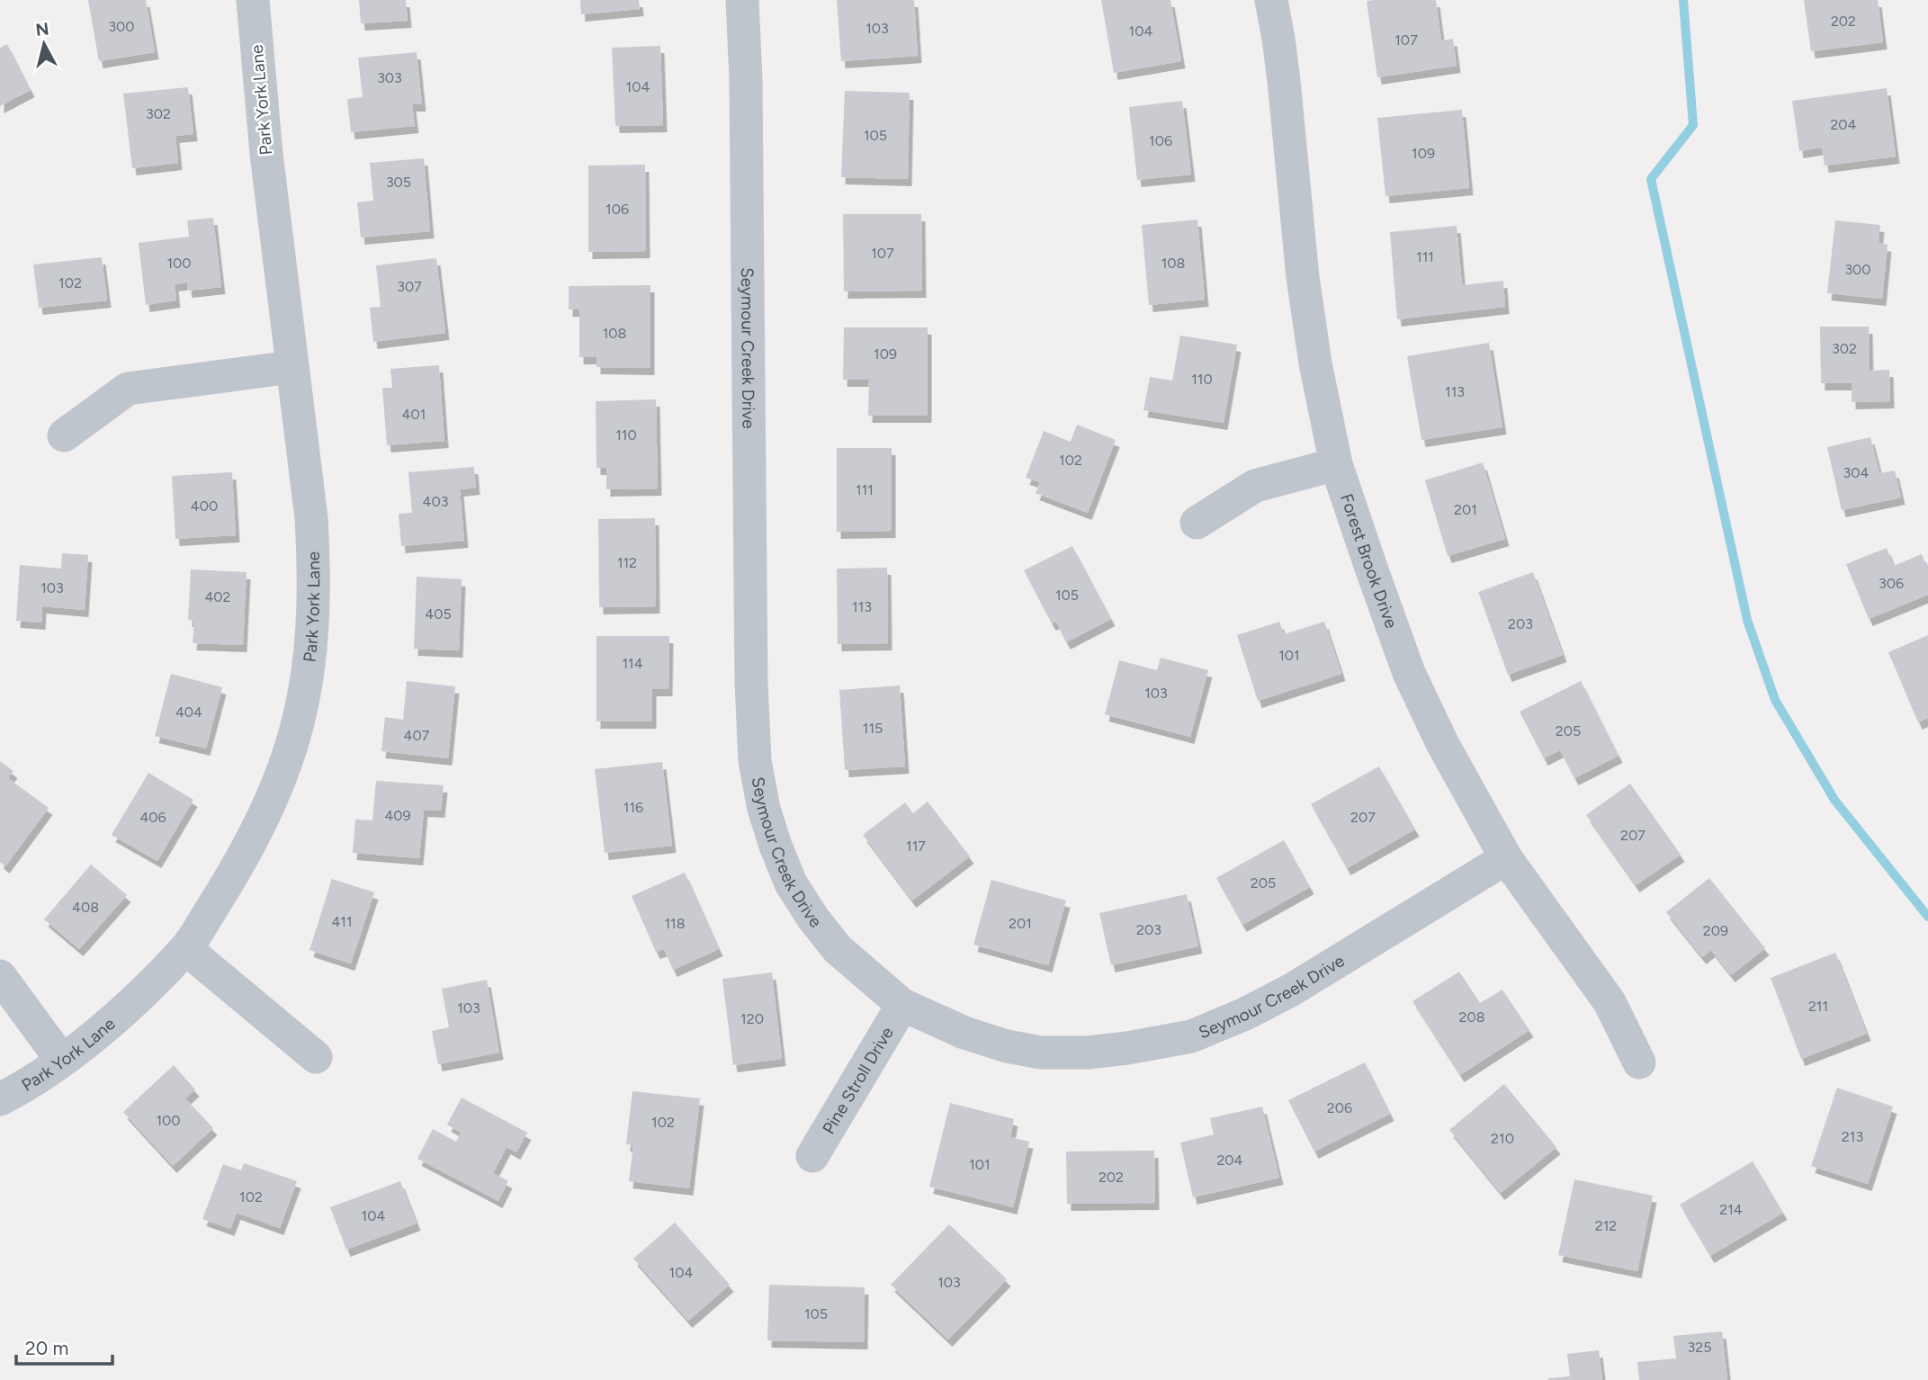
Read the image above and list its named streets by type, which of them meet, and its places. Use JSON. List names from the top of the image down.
{
  "streets": {
    "street": [
      "Park York Lane",
      "Seymour Creek Drive",
      "Forest Brook Drive",
      "Pine Stroll Drive"
    ]
  },
  "crossings": [
    ["Seymour Creek Drive", "Forest Brook Drive"],
    ["Seymour Creek Drive", "Pine Stroll Drive"]
  ],
  "house_numbers": [
    "202",
    "300",
    "103",
    "104",
    "107",
    "303",
    "104",
    "302",
    "204",
    "105",
    "106",
    "109",
    "305",
    "106",
    "107",
    "111",
    "100",
    "108",
    "300",
    "102",
    "307",
    "108",
    "302",
    "109",
    "110",
    "113",
    "401",
    "110",
    "102",
    "304",
    "111",
    "403",
    "400",
    "201",
    "112",
    "306",
    "103",
    "105",
    "402",
    "113",
    "405",
    "203",
    "101",
    "114",
    "103",
    "404",
    "115",
    "205",
    "407",
    "116",
    "409",
    "406",
    "207",
    "207",
    "117",
    "205",
    "408",
    "411",
    "118",
    "201",
    "203",
    "209",
    "211",
    "103",
    "208",
    "120",
    "206",
    "100",
    "102",
    "213",
    "210",
    "204",
    "101",
    "202",
    "102",
    "214",
    "104",
    "212",
    "104",
    "103",
    "105",
    "325"
  ],
  "scale_bar": "20 m",
  "north": "top"
}
